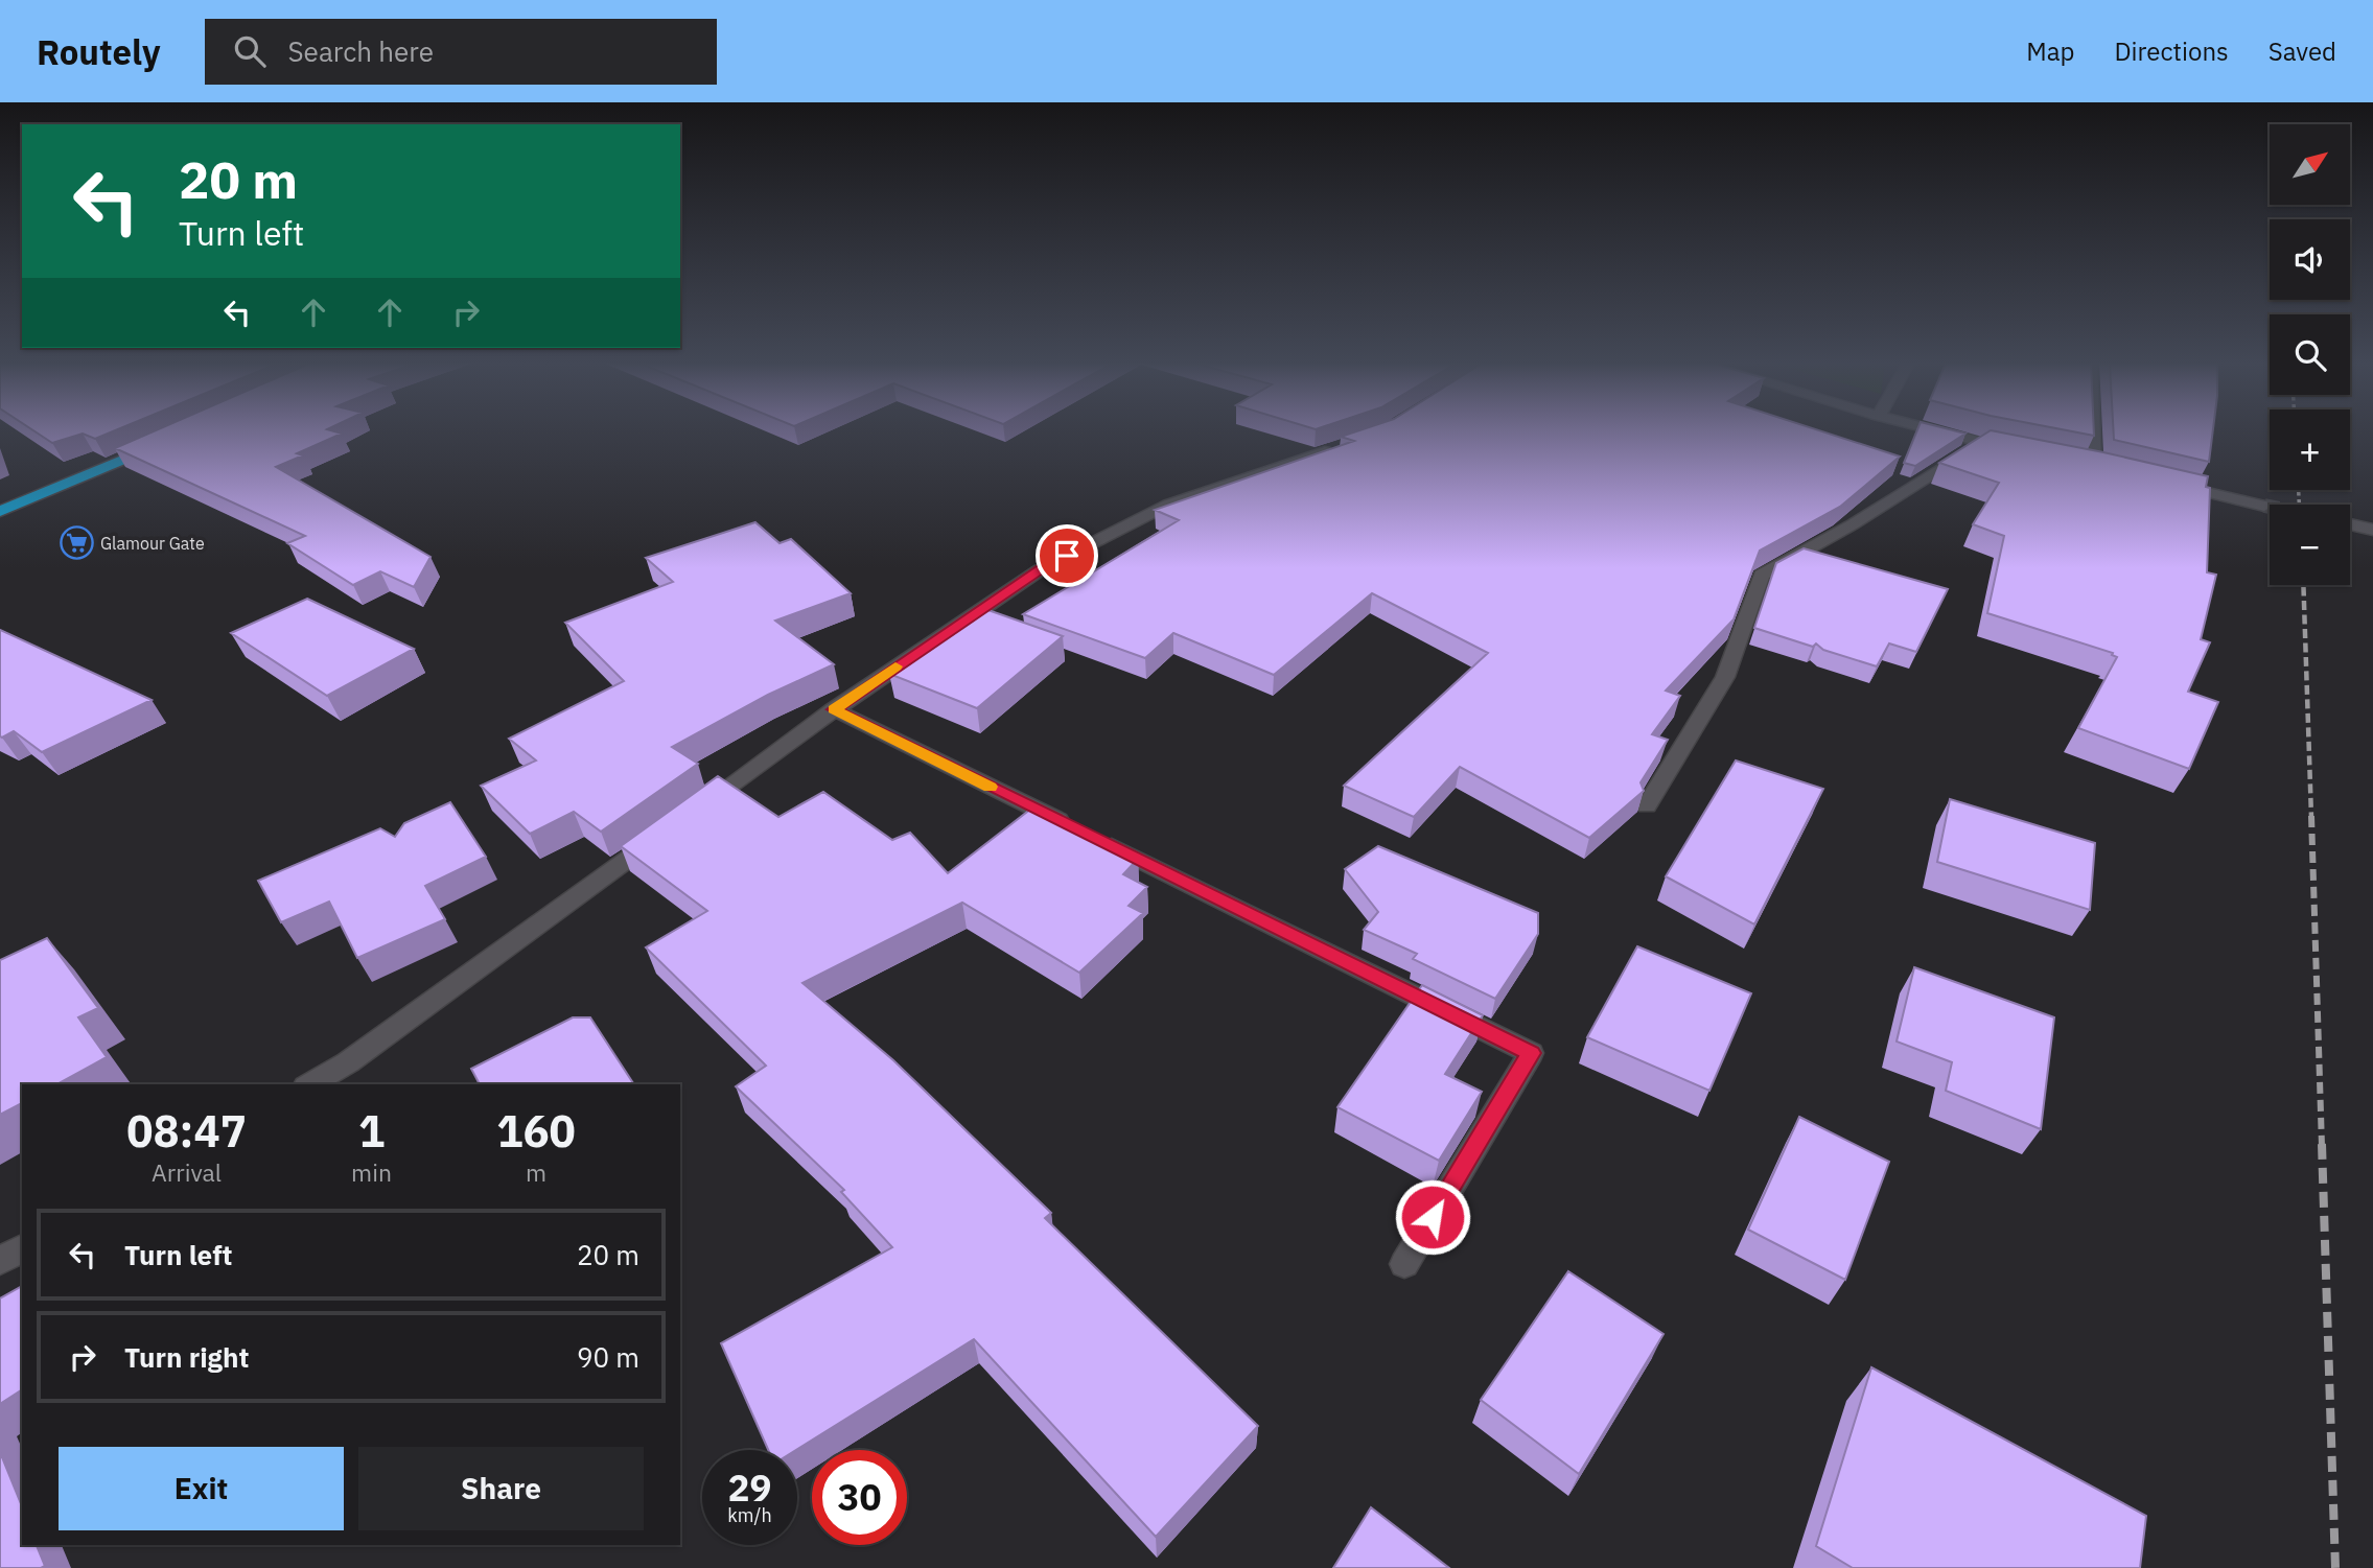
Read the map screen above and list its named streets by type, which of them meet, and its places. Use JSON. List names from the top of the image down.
{
  "places": {
    "supermarket": ["Glamour Gate"]
  },
  "north": "top right",
  "page": {
    "header": "Routely",
    "search": "Search here",
    "nav": ["Map", "Directions", "Saved"],
    "map_buttons": ["+", "−"],
    "turn": ["20 m", "Turn left"],
    "eta": [
      "08:47",
      "Arrival",
      "1",
      "min",
      "160",
      "m"
    ],
    "list": [
      {
        "name": "Turn left",
        "value": "20 m"
      },
      {
        "name": "Turn right",
        "value": "90 m"
      }
    ],
    "buttons": ["Exit", "Share"],
    "speed": "29 km/h",
    "limit": "30"
  }
}
